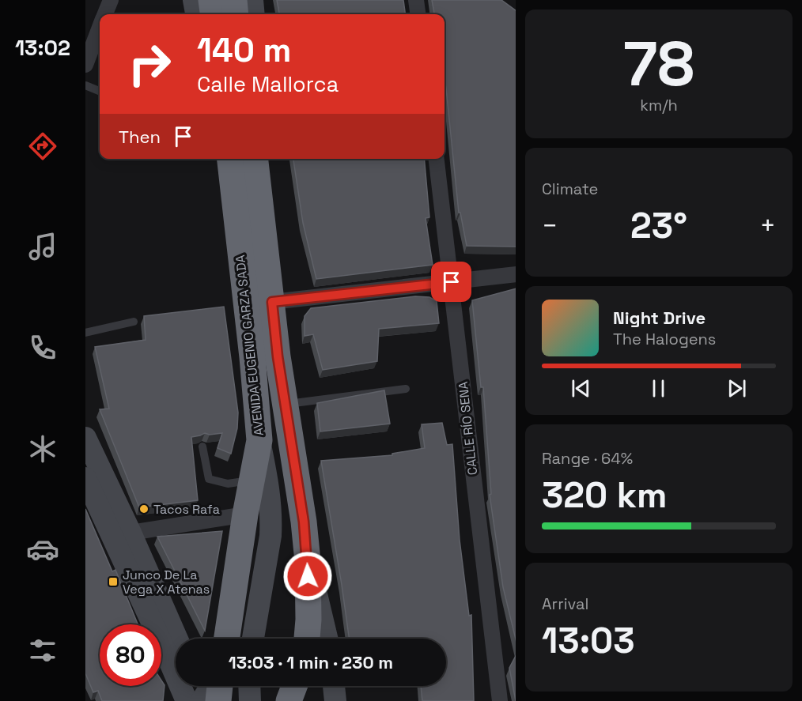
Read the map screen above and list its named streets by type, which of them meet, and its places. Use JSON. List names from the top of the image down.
{
  "streets": {
    "highway": ["AVENIDA EUGENIO GARZA SADA"],
    "street": ["CALLE RÍO SENA"]
  },
  "places": {
    "other": ["Tacos Rafa"],
    "transit": ["Junco De La Vega X Atenas"]
  },
  "page": {
    "tabs": "13:02",
    "tile": [
      ["78", "km/h"],
      "Climate",
      ["Range · 64%", "320 km"],
      ["Arrival", "13:03"]
    ],
    "turn": ["140 m", "Calle Mallorca"],
    "then": "Then",
    "heat": ["−", "23°", "+"],
    "song": ["Night Drive", "The Halogens"],
    "limit": "80",
    "trip": "13:03 · 1 min · 230 m"
  }
}
